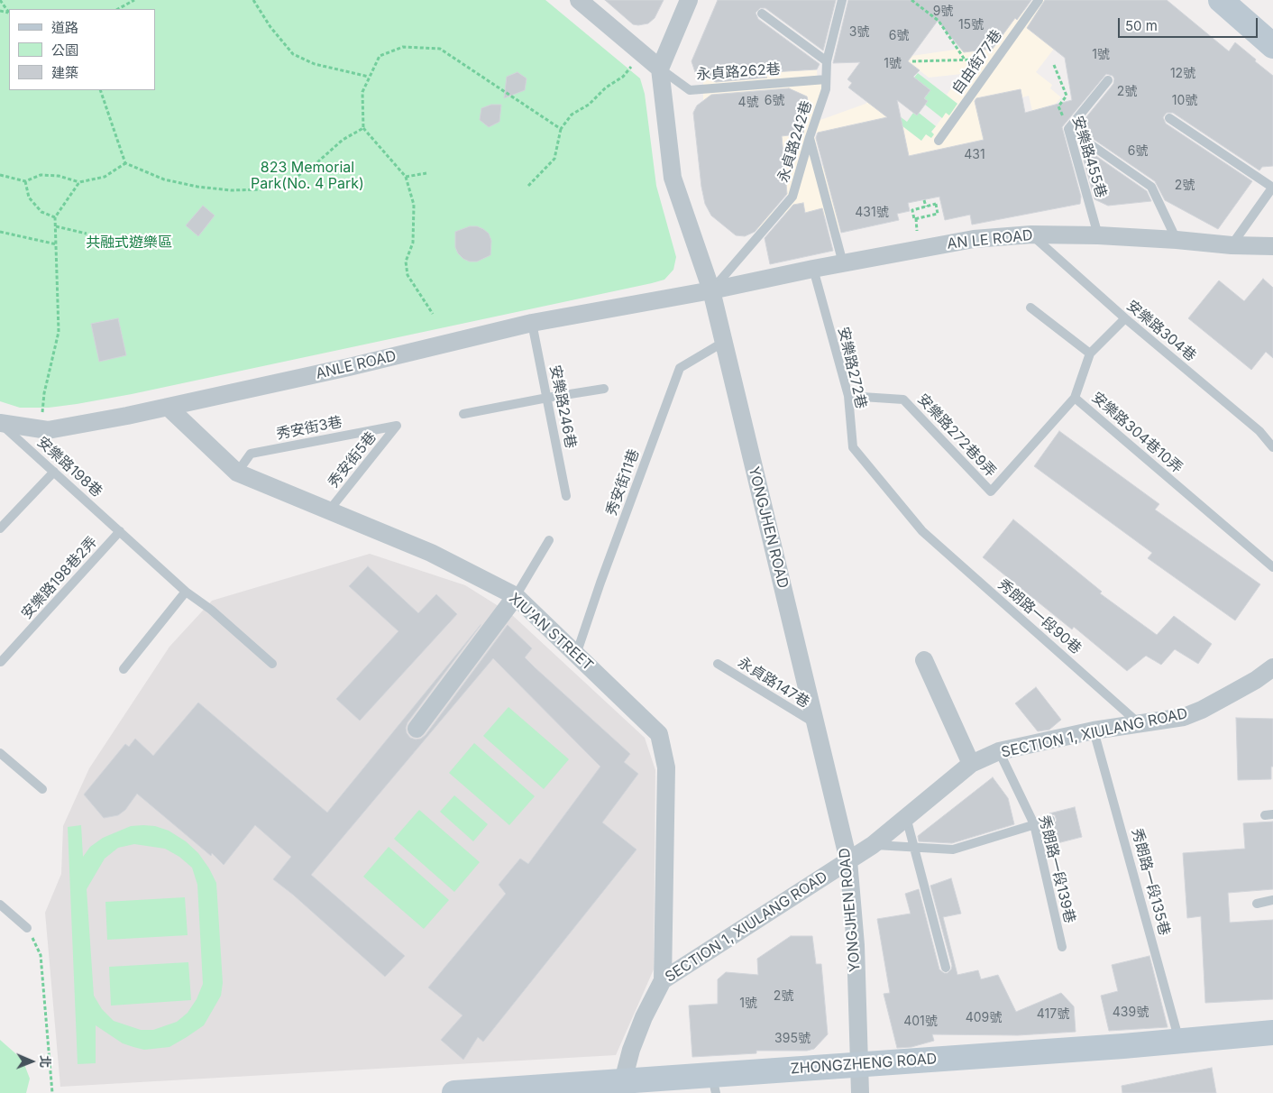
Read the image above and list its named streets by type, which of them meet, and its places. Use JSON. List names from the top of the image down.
{
  "streets": {
    "street": [
      "AN LE ROAD",
      "ANLE ROAD",
      "YONGJHEN ROAD",
      "XIU'AN STREET",
      "SECTION 1, XIULANG ROAD",
      "ZHONGZHENG ROAD"
    ],
    "lane": [
      "自由街77巷",
      "永貞路262巷",
      "永貞路242巷",
      "安樂路455巷",
      "安樂路304巷",
      "安樂路272巷",
      "安樂路246巷",
      "秀安街3巷",
      "安樂路304巷10弄",
      "安樂路272巷9弄",
      "秀安街5巷",
      "安樂路198巷",
      "秀安街11巷",
      "安樂路198巷2弄",
      "秀朗路一段90巷",
      "永貞路147巷",
      "秀朗路一段139巷",
      "秀朗路一段135巷"
    ]
  },
  "crossings": [
    ["永貞路262巷", "永貞路242巷"],
    ["永貞路262巷", "YONGJHEN ROAD"],
    ["永貞路242巷", "AN LE ROAD"],
    ["永貞路242巷", "ANLE ROAD"],
    ["永貞路242巷", "YONGJHEN ROAD"],
    ["安樂路455巷", "AN LE ROAD"],
    ["AN LE ROAD", "安樂路304巷"],
    ["AN LE ROAD", "ANLE ROAD"],
    ["AN LE ROAD", "安樂路272巷"],
    ["AN LE ROAD", "YONGJHEN ROAD"],
    ["ANLE ROAD", "安樂路246巷"],
    ["ANLE ROAD", "安樂路198巷"],
    ["ANLE ROAD", "YONGJHEN ROAD"],
    ["ANLE ROAD", "XIU'AN STREET"],
    ["安樂路272巷", "安樂路272巷9弄"],
    ["安樂路272巷", "秀朗路一段90巷"],
    ["秀安街3巷", "秀安街5巷"],
    ["秀安街3巷", "XIU'AN STREET"],
    ["安樂路304巷10弄", "安樂路272巷9弄"],
    ["秀安街5巷", "XIU'AN STREET"],
    ["安樂路198巷", "安樂路198巷2弄"],
    ["秀安街11巷", "YONGJHEN ROAD"],
    ["秀安街11巷", "XIU'AN STREET"],
    ["YONGJHEN ROAD", "永貞路147巷"],
    ["YONGJHEN ROAD", "SECTION 1, XIULANG ROAD"],
    ["YONGJHEN ROAD", "ZHONGZHENG ROAD"],
    ["秀朗路一段90巷", "SECTION 1, XIULANG ROAD"],
    ["XIU'AN STREET", "SECTION 1, XIULANG ROAD"],
    ["SECTION 1, XIULANG ROAD", "秀朗路一段139巷"],
    ["SECTION 1, XIULANG ROAD", "秀朗路一段135巷"],
    ["SECTION 1, XIULANG ROAD", "ZHONGZHENG ROAD"],
    ["秀朗路一段135巷", "ZHONGZHENG ROAD"]
  ],
  "parks": ["823 Memorial Park(No. 4 Park)", "共融式遊樂區"],
  "house_numbers": [
    "9號",
    "15號",
    "3號",
    "6號",
    "1號",
    "1號",
    "12號",
    "2號",
    "6號",
    "10號",
    "4號",
    "6號",
    "431",
    "2號",
    "431號",
    "2號",
    "1號",
    "439號",
    "417號",
    "409號",
    "401號",
    "395號"
  ],
  "legend": ["道路", "公園", "建築"],
  "scale_bar": "50 m",
  "north": "right"
}
